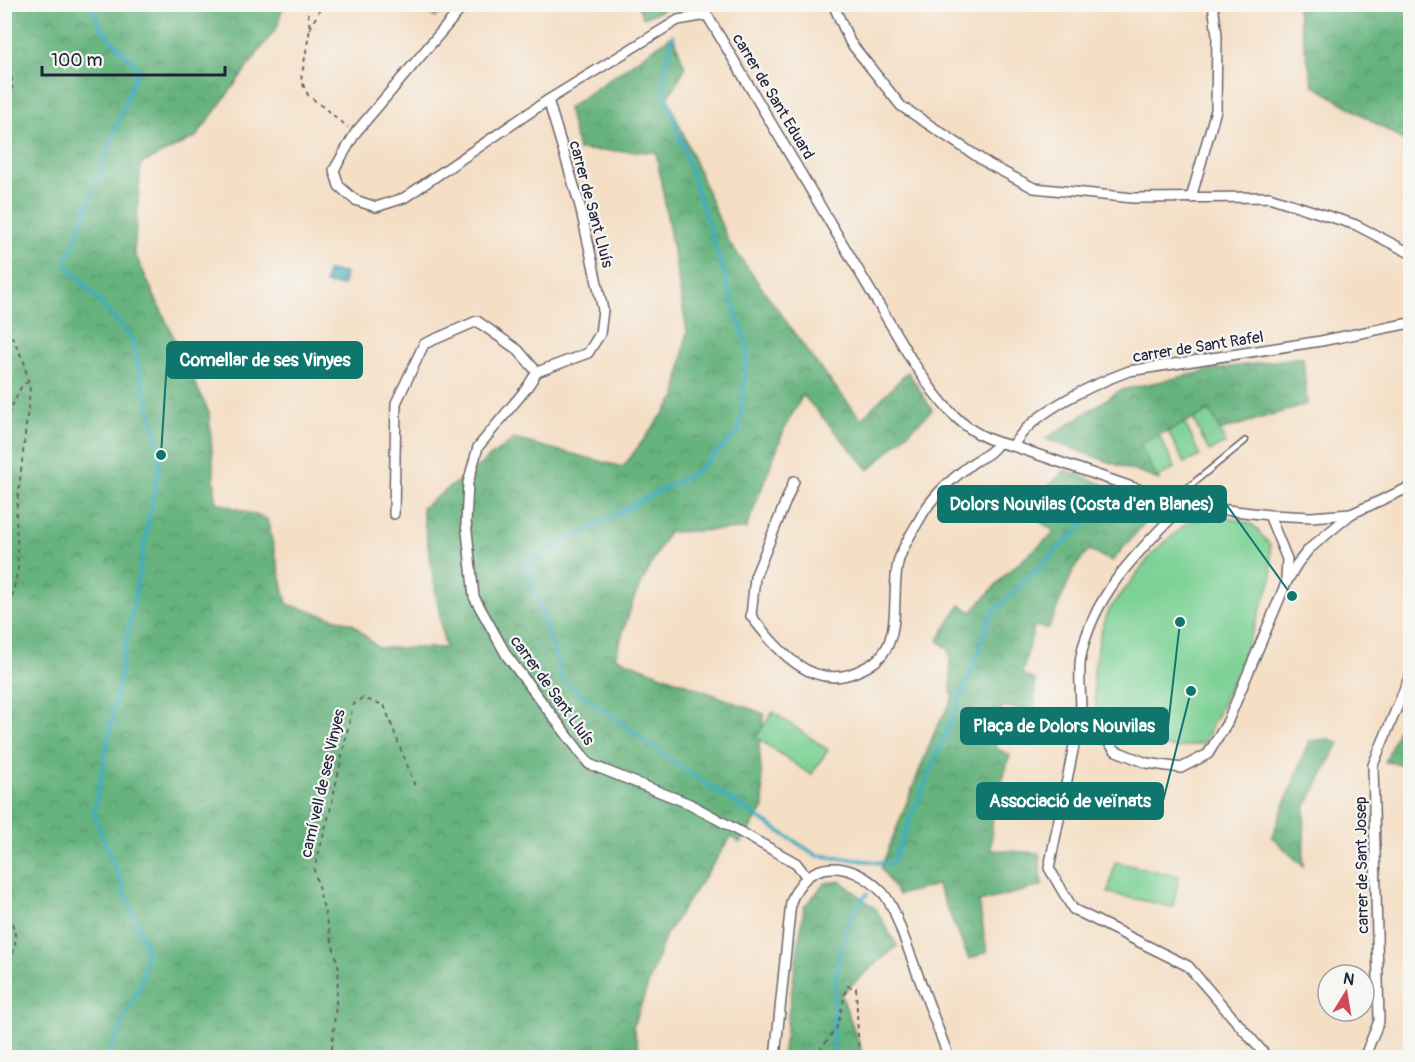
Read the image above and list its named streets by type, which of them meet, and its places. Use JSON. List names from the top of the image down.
{
  "streets": {
    "street": [
      "carrer de Sant Eduard",
      "carrer de Sant Lluís",
      "carrer de Sant Rafel",
      "carrer de Sant Josep"
    ],
    "path": ["camí vell de ses Vinyes"]
  },
  "crossings": [
    ["carrer de Sant Eduard", "carrer de Sant Lluís"],
    ["carrer de Sant Eduard", "carrer de Sant Rafel"]
  ],
  "places": [
    "Comellar de ses Vinyes",
    "Dolors Nouvilas (Costa d'en Blanes)",
    "Plaça de Dolors Nouvilas",
    "Associació de veïnats"
  ],
  "scale_bar": "100 m",
  "north": "top"
}
